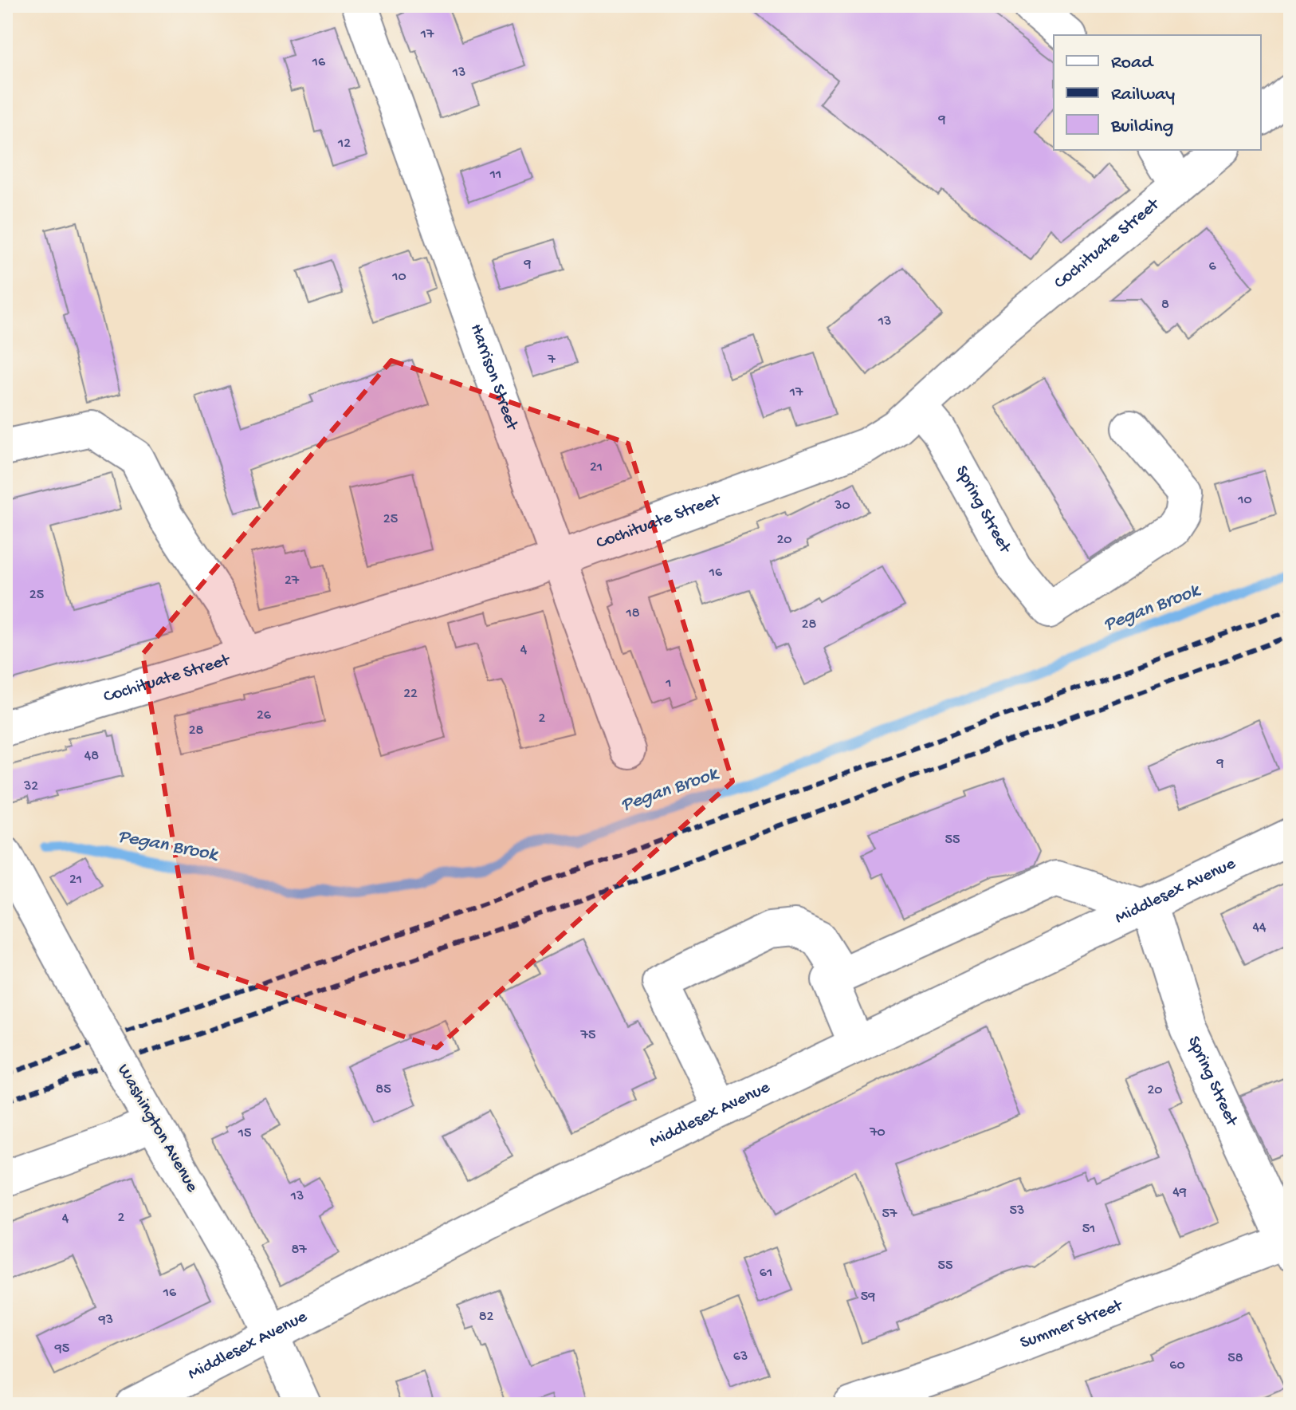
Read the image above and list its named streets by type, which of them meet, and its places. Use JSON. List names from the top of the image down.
{
  "streets": {
    "street": [
      "Cochituate Street",
      "Harrison Street",
      "Spring Street",
      "Middlesex Avenue",
      "Washington Avenue",
      "Summer Street"
    ]
  },
  "crossings": [
    ["Cochituate Street", "Harrison Street"],
    ["Cochituate Street", "Spring Street"],
    ["Spring Street", "Middlesex Avenue"],
    ["Spring Street", "Summer Street"],
    ["Middlesex Avenue", "Washington Avenue"]
  ],
  "water": ["Pegan Brook"],
  "house_numbers": [
    "17",
    "16",
    "13",
    "9",
    "12",
    "11",
    "9",
    "6",
    "10",
    "8",
    "13",
    "7",
    "17",
    "21",
    "10",
    "30",
    "25",
    "20",
    "16",
    "27",
    "25",
    "18",
    "28",
    "4",
    "1",
    "22",
    "26",
    "2",
    "28",
    "48",
    "9",
    "32",
    "55",
    "21",
    "44",
    "75",
    "85",
    "20",
    "70",
    "15",
    "49",
    "13",
    "53",
    "57",
    "2",
    "4",
    "51",
    "87",
    "55",
    "61",
    "16",
    "59",
    "82",
    "93",
    "95",
    "63",
    "58",
    "60"
  ],
  "legend": ["Road", "Railway", "Building"]
}
